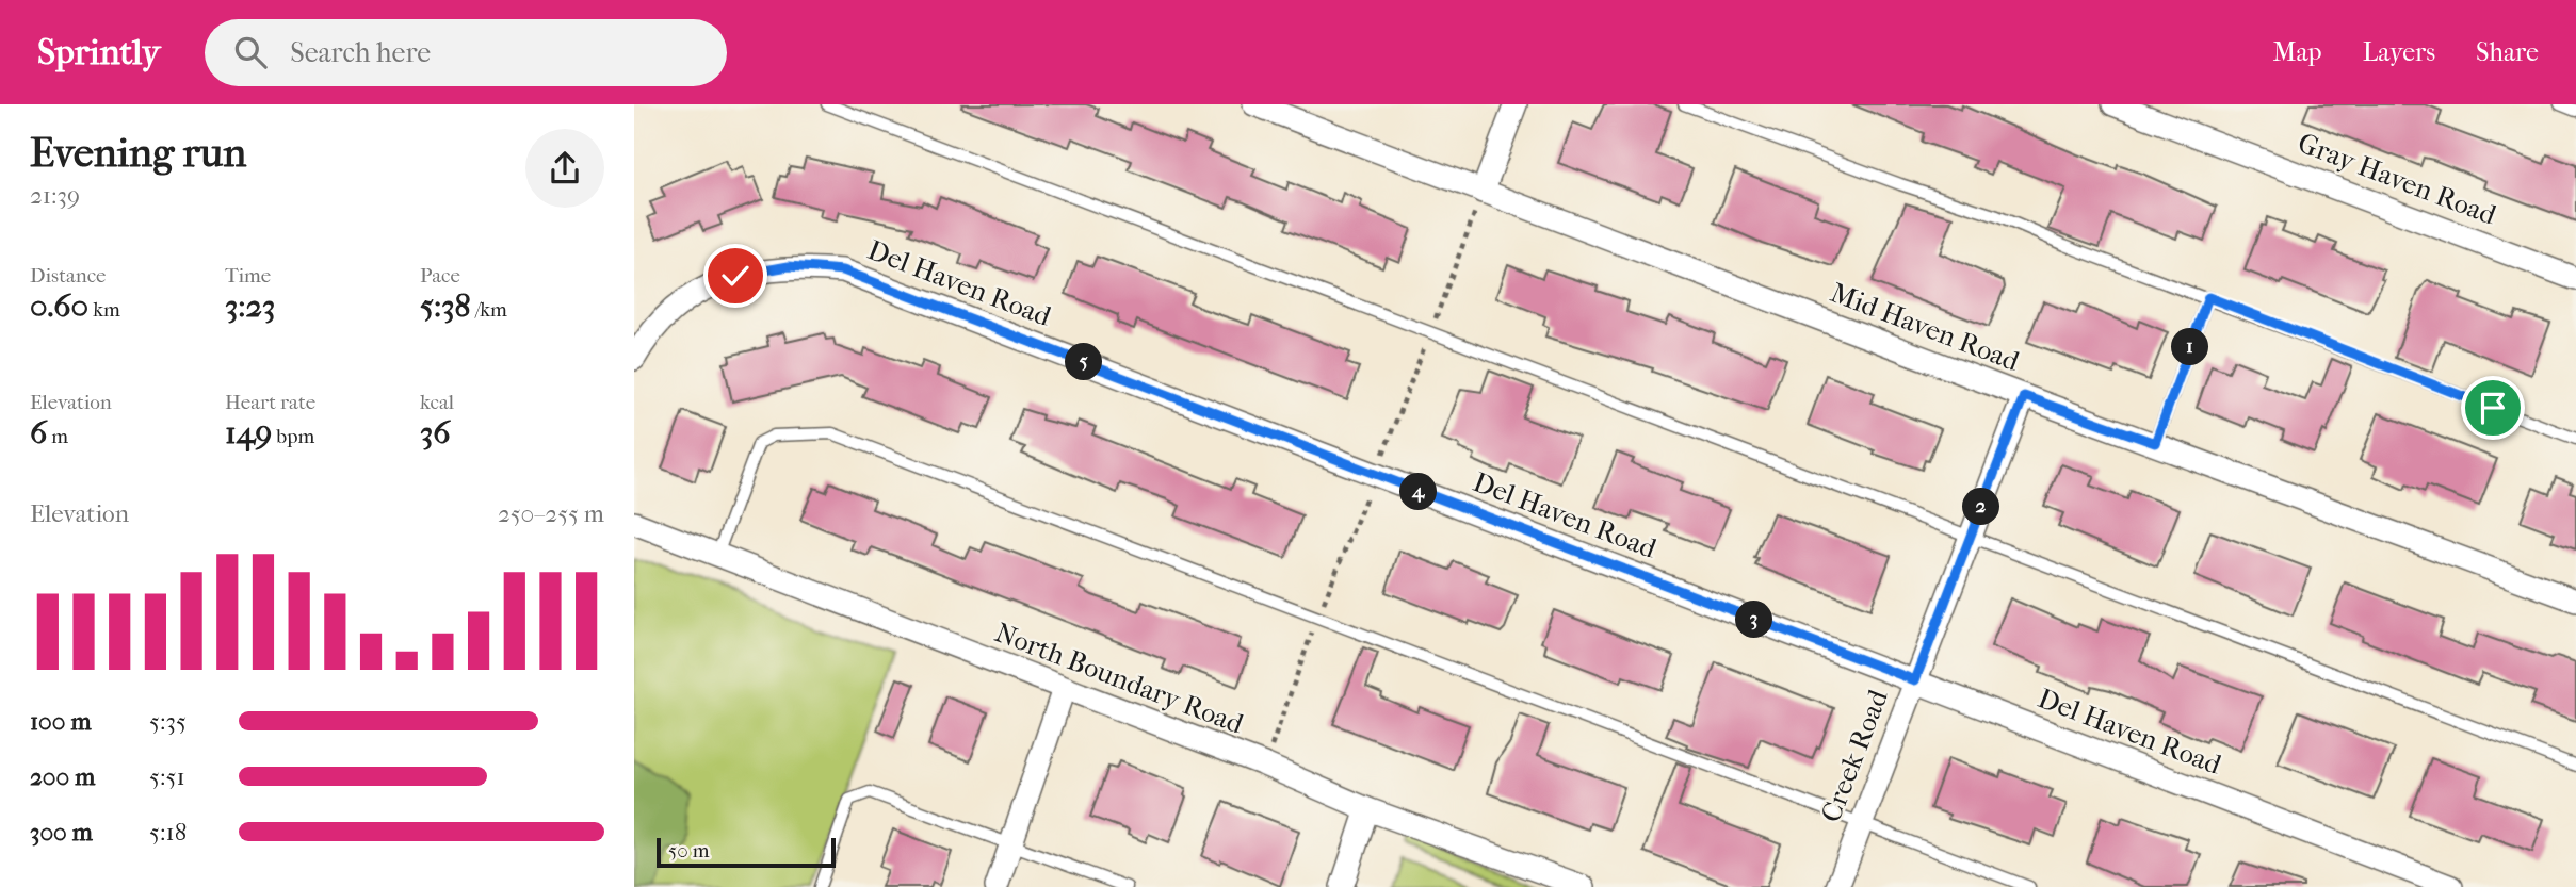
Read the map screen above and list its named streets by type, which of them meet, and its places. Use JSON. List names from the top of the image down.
{
  "streets": {
    "street": [
      "Gray Haven Road",
      "Del Haven Road",
      "Mid Haven Road",
      "North Boundary Road",
      "Creek Road"
    ]
  },
  "crossings": [
    ["Del Haven Road", "Creek Road"],
    ["Mid Haven Road", "Creek Road"]
  ],
  "scale_bar": "50 m",
  "page": {
    "header": "Sprintly",
    "search": "Search here",
    "nav": ["Map", "Layers", "Share"],
    "heading": ["Evening run", "21:39"],
    "stats": [
      ["Distance", "0.60 km"],
      ["Time", "3:23"],
      ["Pace", "5:38 /km"],
      ["Elevation", "6 m"],
      ["Heart rate", "149 bpm"],
      ["kcal", "36"]
    ],
    "pins": [
      "1",
      "5",
      "4",
      "2",
      "3"
    ],
    "chart": ["Elevation", "250–255 m"],
    "list": [
      {
        "name": "100 m",
        "note": "5:35"
      },
      {
        "name": "200 m",
        "note": "5:51"
      },
      {
        "name": "300 m",
        "note": "5:18"
      }
    ],
    "scale": "50 m"
  }
}
